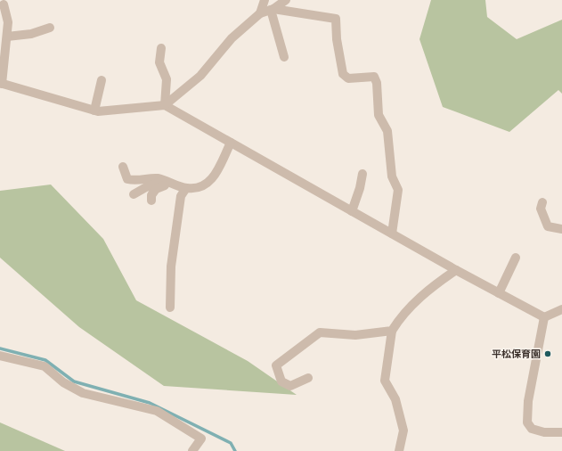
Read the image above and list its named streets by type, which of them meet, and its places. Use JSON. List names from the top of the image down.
{
  "places": ["平松保育園"]
}
